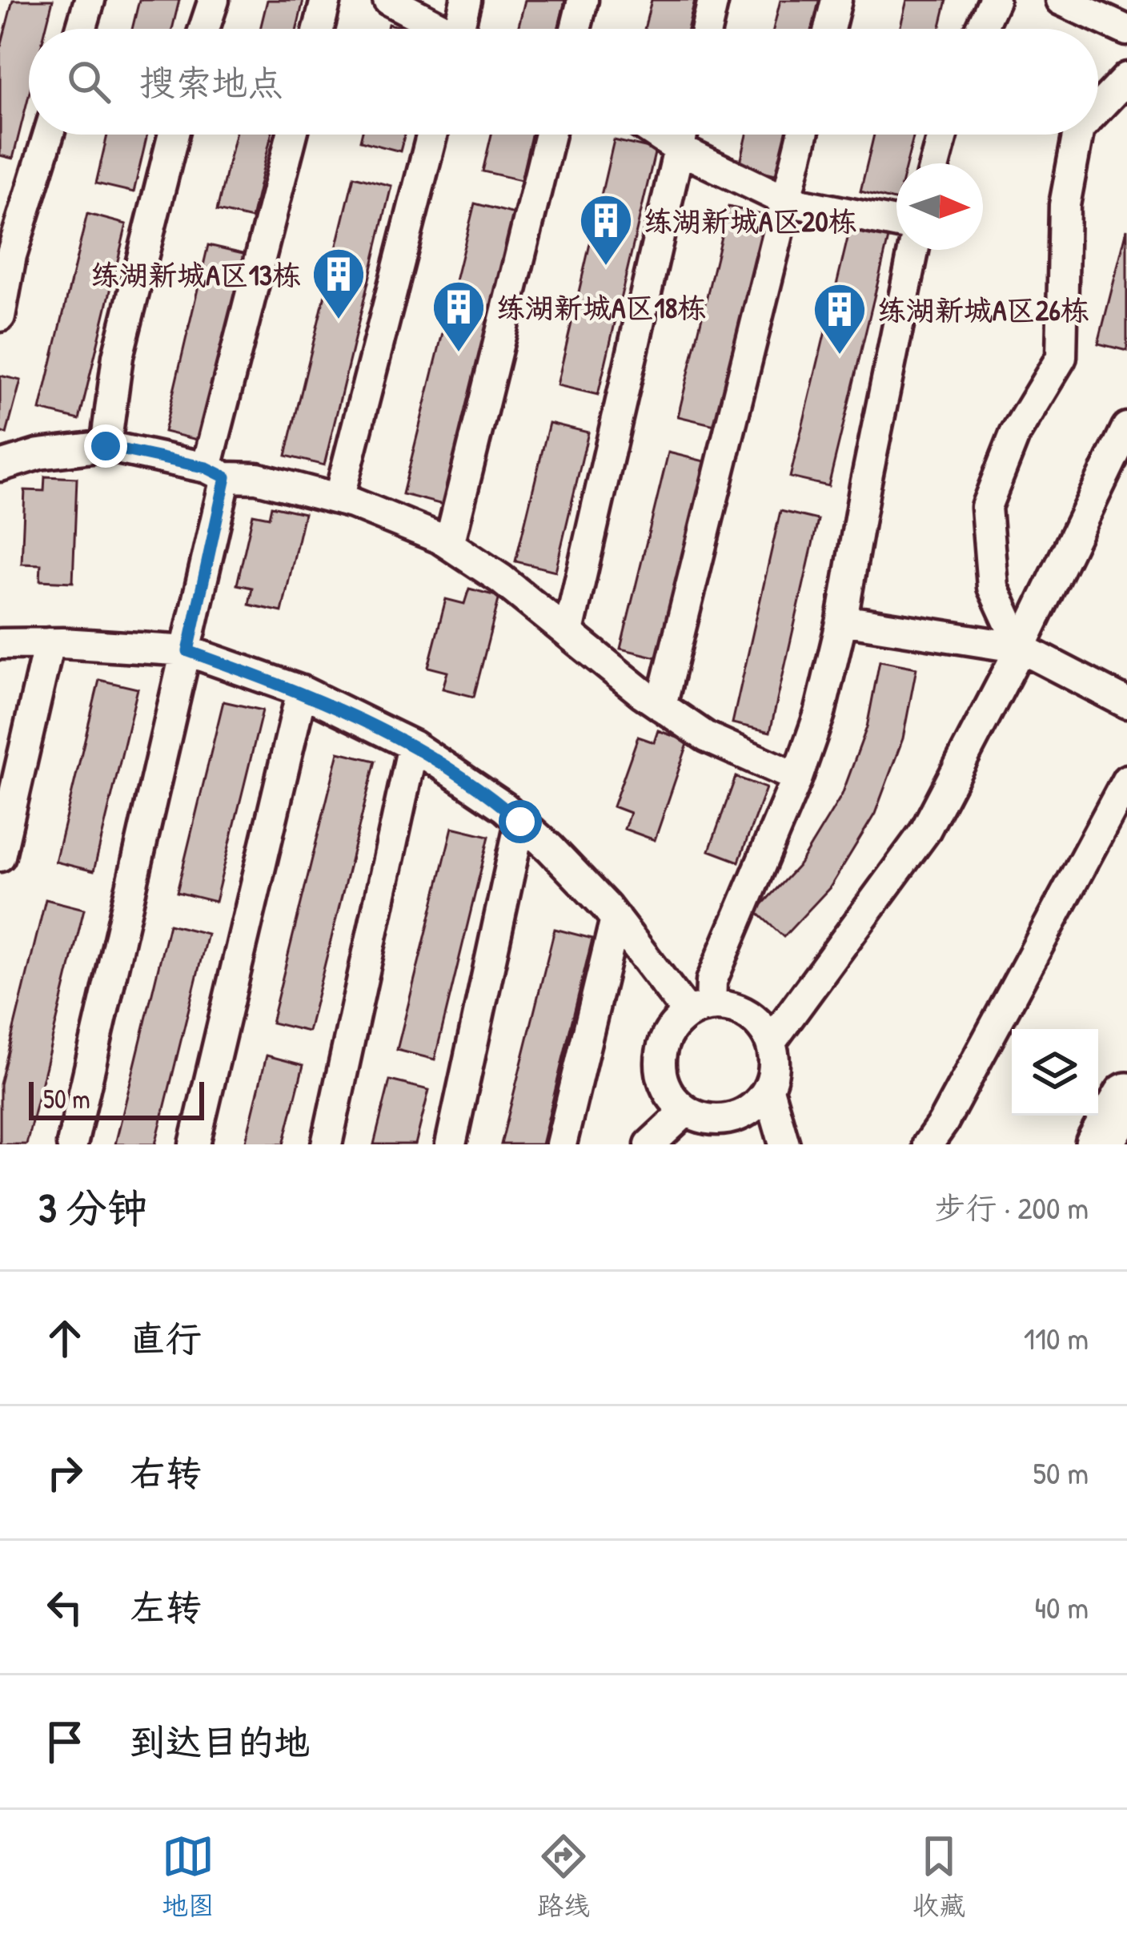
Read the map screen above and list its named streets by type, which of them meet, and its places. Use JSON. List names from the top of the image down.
{
  "places": {
    "building": [
      "练湖新城A区20栋",
      "练湖新城A区13栋",
      "练湖新城A区18栋",
      "练湖新城A区26栋"
    ]
  },
  "scale_bar": "50 m",
  "north": "right",
  "page": {
    "search": "搜索地点",
    "scale": "50 m",
    "heading": ["3 分钟", "步行 · 200 m"],
    "list": [
      ["直行", "110 m"],
      ["右转", "50 m"],
      ["左转", "40 m"],
      "到达目的地"
    ],
    "nav": ["地图", "路线", "收藏"]
  }
}
